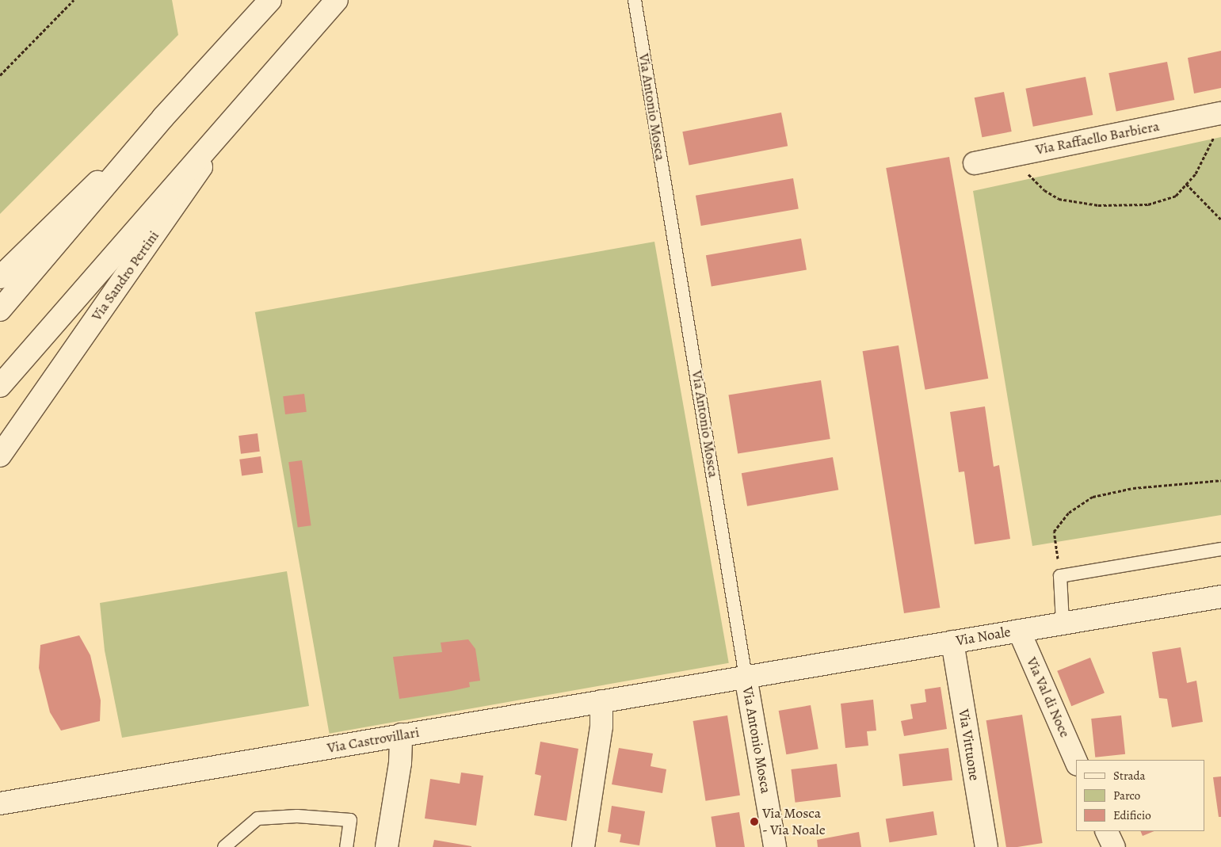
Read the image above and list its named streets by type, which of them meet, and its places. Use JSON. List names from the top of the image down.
{
  "streets": {
    "street": [
      "Via Antonio Mosca",
      "Via Raffaello Barbiera",
      "Via Sandro Pertini",
      "Via Noale",
      "Via Val di Noce",
      "Via Castrovillari",
      "Via Vittuone"
    ]
  },
  "crossings": [
    ["Via Antonio Mosca", "Via Noale"],
    ["Via Antonio Mosca", "Via Castrovillari"],
    ["Via Noale", "Via Val di Noce"],
    ["Via Noale", "Via Castrovillari"],
    ["Via Noale", "Via Vittuone"]
  ],
  "places": ["Via Mosca - Via Noale"],
  "legend": ["Strada", "Parco", "Edificio"]
}
